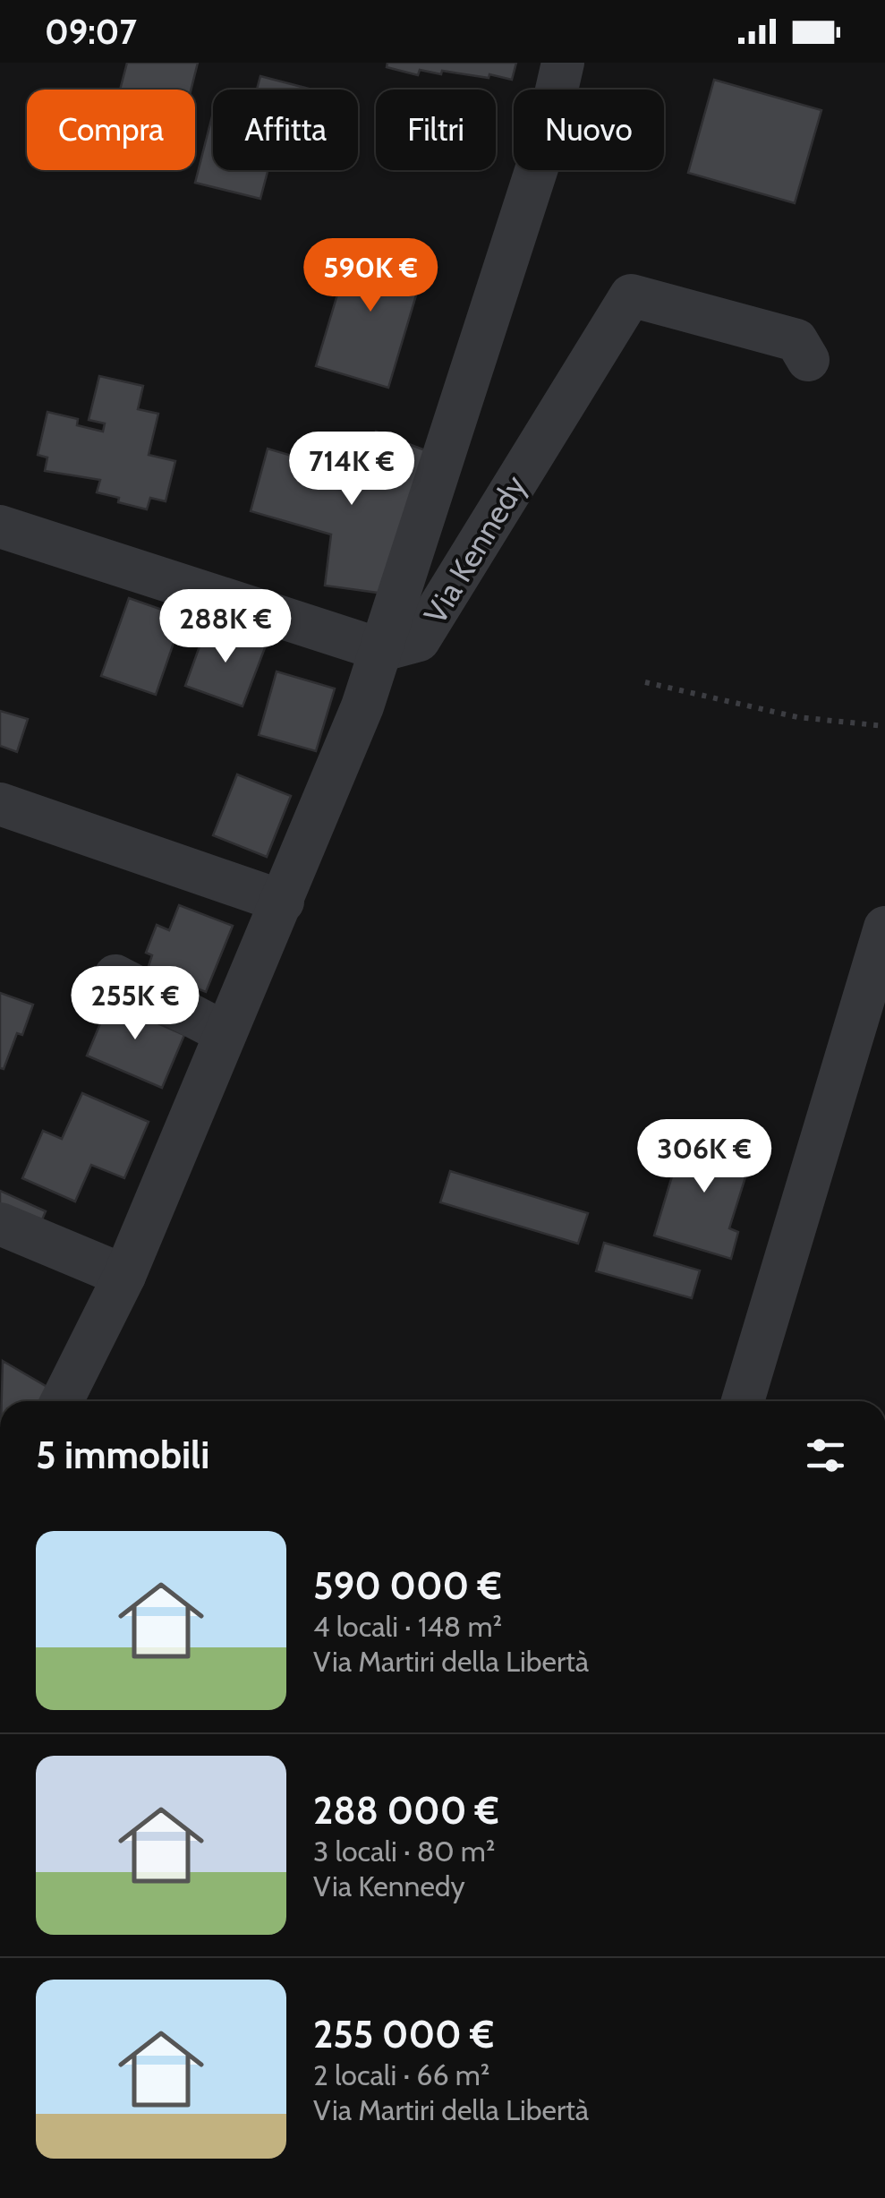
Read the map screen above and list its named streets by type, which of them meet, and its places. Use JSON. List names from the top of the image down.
{
  "streets": {
    "street": ["Via Kennedy"]
  },
  "page": {
    "status": "09:07",
    "chip": [
      "Compra",
      "Affitta",
      "Filtri",
      "Nuovo"
    ],
    "price": [
      "590K €",
      "714K €",
      "288K €",
      "255K €",
      "306K €"
    ],
    "heading": "5 immobili",
    "list": [
      {
        "name": "590 000 €",
        "note": "4 locali · 148 m² · Via Martiri della Libertà"
      },
      {
        "name": "288 000 €",
        "note": "3 locali · 80 m² · Via Kennedy"
      },
      {
        "name": "255 000 €",
        "note": "2 locali · 66 m² · Via Martiri della Libertà"
      }
    ]
  }
}
